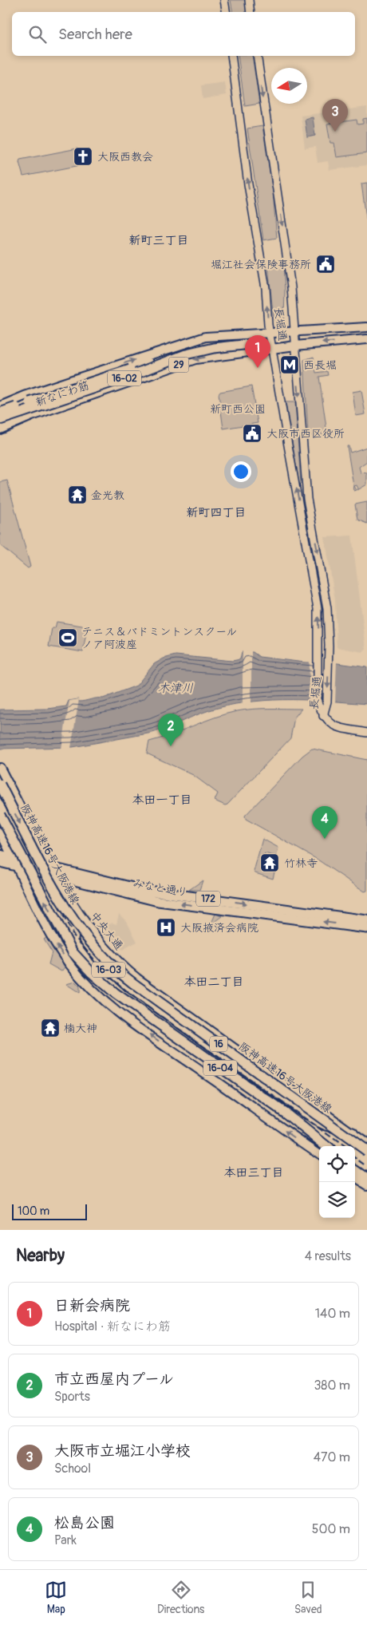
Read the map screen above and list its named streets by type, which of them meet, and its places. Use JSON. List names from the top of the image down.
{
  "streets": {
    "highway": [
      "16-02",
      "阪神高速16号大阪港線",
      "みなと通り",
      "172",
      "16-03",
      "16",
      "16-04"
    ],
    "main road": [
      "長堀通",
      "29",
      "新なにわ筋",
      "中央大通"
    ]
  },
  "crossings": [
    ["長堀通", "16-02"],
    ["長堀通", "新なにわ筋"],
    ["16-02", "新なにわ筋"],
    ["阪神高速16号大阪港線", "16-03"],
    ["みなと通り", "中央大通"],
    ["中央大通", "16-03"],
    ["16", "16-04"]
  ],
  "districts": [
    "新町三丁目",
    "新町四丁目",
    "本田一丁目",
    "本田二丁目",
    "本田三丁目"
  ],
  "water": ["木津川"],
  "parks": ["新町西公園"],
  "places": {
    "church": ["大阪西教会"],
    "public building": ["堀江社会保険事務所", "大阪市西区役所"],
    "metro station": ["西長堀"],
    "temple": ["金光教", "竹林寺", "楠大神"],
    "sports": ["テニス＆バドミントンスクール ノア阿波座"],
    "hospital": ["大阪掖済会病院"]
  },
  "scale_bar": "100 m",
  "north": "left",
  "page": {
    "search": "Search here",
    "pins": [
      "3",
      "1",
      "2",
      "4"
    ],
    "scale": "100 m",
    "heading": ["Nearby", "4 results"],
    "list": [
      {
        "mark": "1",
        "name": "日新会病院",
        "note": "Hospital · 新なにわ筋",
        "value": "140 m"
      },
      {
        "mark": "2",
        "name": "市立西屋内プール",
        "note": "Sports",
        "value": "380 m"
      },
      {
        "mark": "3",
        "name": "大阪市立堀江小学校",
        "note": "School",
        "value": "470 m"
      },
      {
        "mark": "4",
        "name": "松島公園",
        "note": "Park",
        "value": "500 m"
      }
    ],
    "nav": ["Map", "Directions", "Saved"]
  }
}
